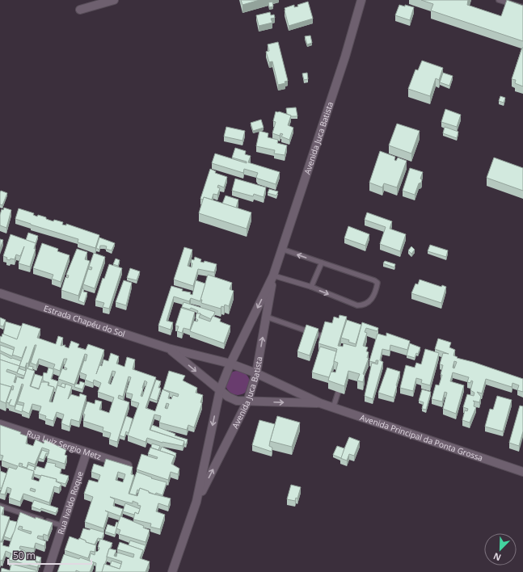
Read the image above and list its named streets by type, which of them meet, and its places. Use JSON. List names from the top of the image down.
{
  "streets": {
    "main road": [
      "Avenida Juca Batista",
      "Estrada Chapéu do Sol",
      "Avenida Principal da Ponta Grossa",
      "Rua Luiz Sergio Metz",
      "Rua Ivaldo Roque"
    ]
  },
  "crossings": [
    ["Avenida Juca Batista", "Estrada Chapéu do Sol"],
    ["Avenida Juca Batista", "Avenida Principal da Ponta Grossa"],
    ["Estrada Chapéu do Sol", "Avenida Principal da Ponta Grossa"],
    ["Rua Luiz Sergio Metz", "Rua Ivaldo Roque"]
  ],
  "scale_bar": "50 m",
  "north": "bottom left"
}
